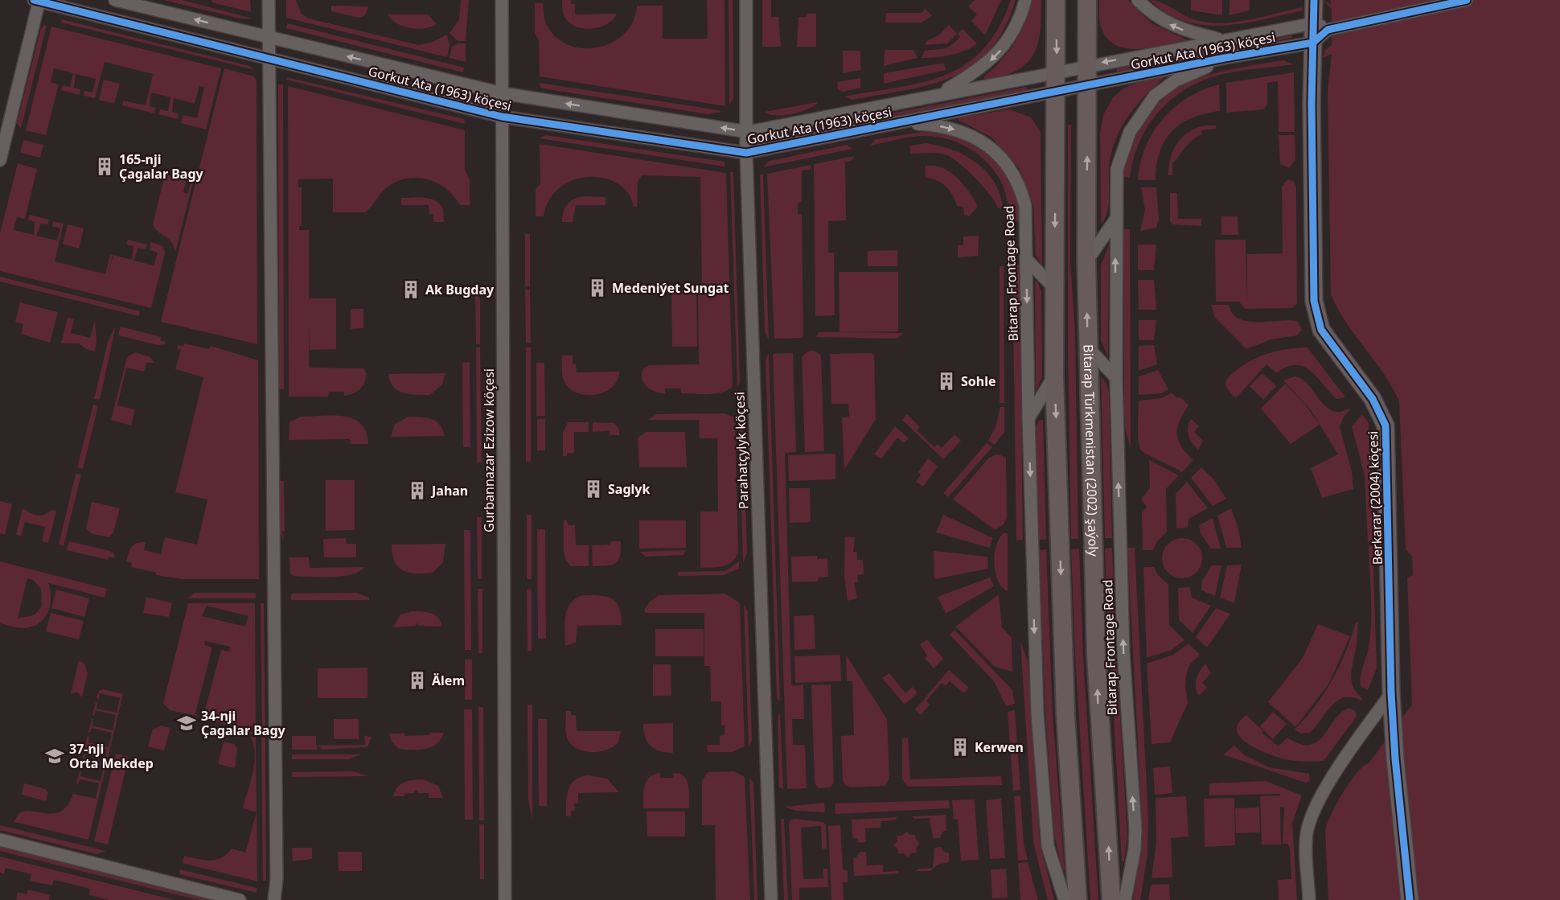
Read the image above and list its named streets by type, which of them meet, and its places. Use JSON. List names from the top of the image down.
{
  "streets": {
    "main road": ["Bitarap Türkmenistan (2002) şaýoly"],
    "street": [
      "Gorkut Ata (1963) köçesi",
      "Bitarap Frontage Road",
      "Gurbannazar Ezizow köçesi",
      "Parahatçylyk köçesi",
      "Berkarar (2004) köçesi"
    ]
  },
  "crossings": [
    ["Gorkut Ata (1963) köçesi", "Bitarap Frontage Road"],
    ["Gorkut Ata (1963) köçesi", "Gurbannazar Ezizow köçesi"],
    ["Gorkut Ata (1963) köçesi", "Parahatçylyk köçesi"],
    ["Gorkut Ata (1963) köçesi", "Bitarap Türkmenistan (2002) şaýoly"],
    ["Gorkut Ata (1963) köçesi", "Berkarar (2004) köçesi"]
  ],
  "places": {
    "building": [
      "165-nji Çagalar Bagy",
      "Medeniýet Sungat",
      "Ak Bugday",
      "Sohle",
      "Saglyk",
      "Jahan",
      "Älem",
      "Kerwen"
    ],
    "school or university": ["34-nji Çagalar Bagy", "37-nji Orta Mekdep"]
  }
}
